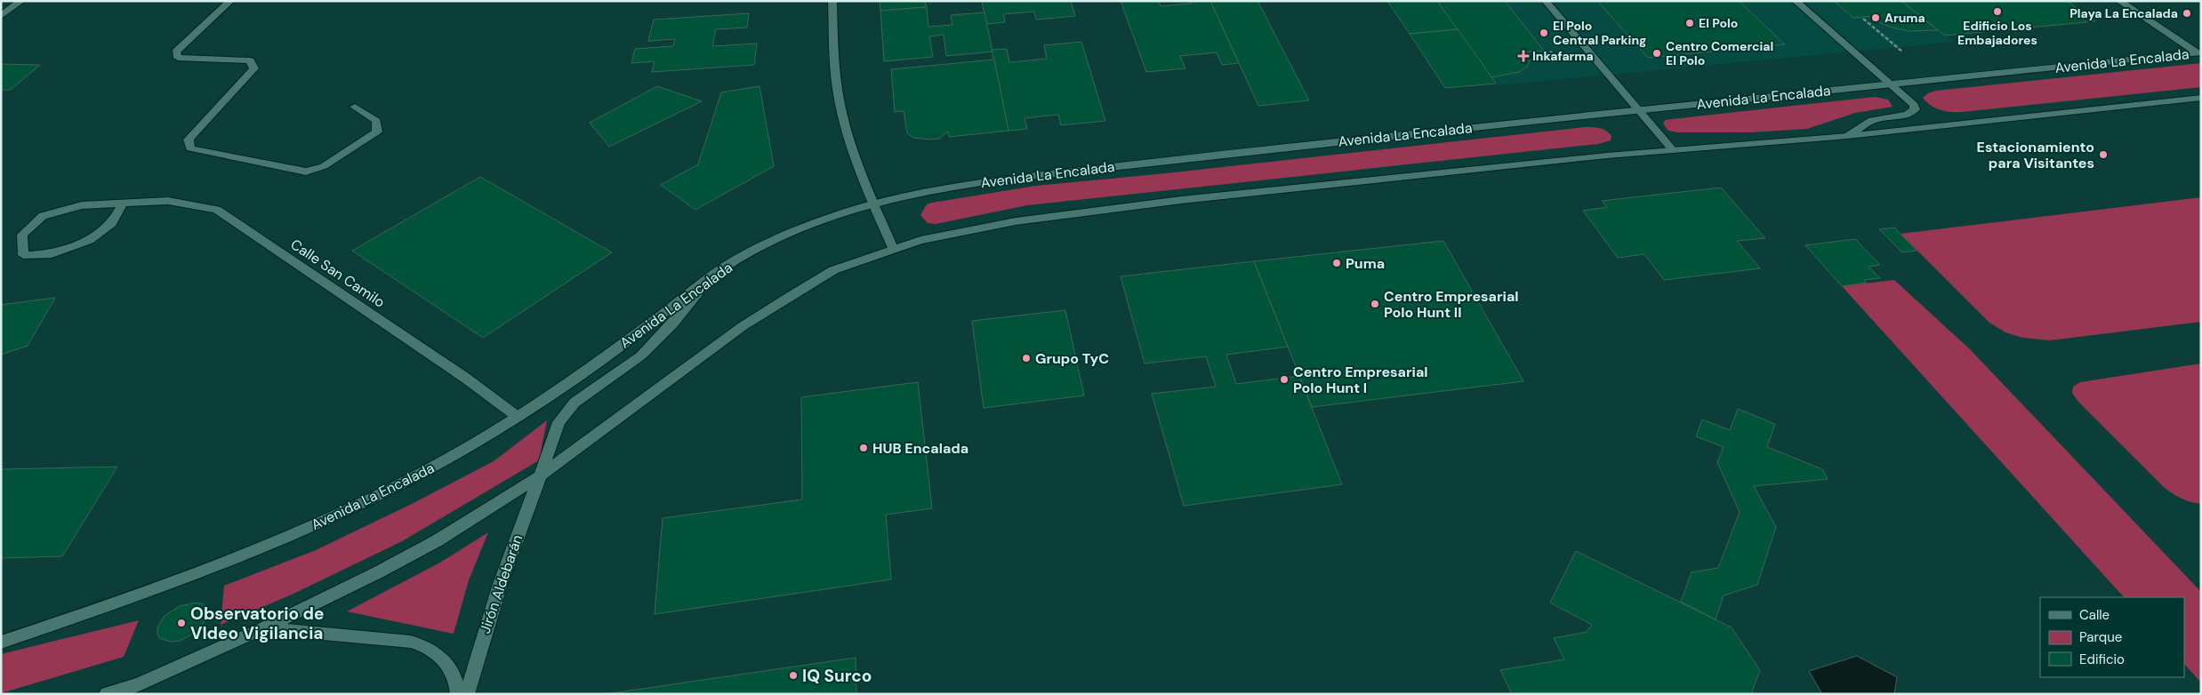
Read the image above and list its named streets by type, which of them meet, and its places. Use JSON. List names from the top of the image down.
{
  "streets": {
    "main road": ["Avenida La Encalada", "Calle San Camilo", "Jirón Aldebarán"]
  },
  "crossings": [
    ["Avenida La Encalada", "Calle San Camilo"],
    ["Avenida La Encalada", "Jirón Aldebarán"]
  ],
  "places": {
    "other": [
      "Edificio Los Embajadores",
      "Playa La Encalada",
      "Aruma",
      "El Polo",
      "El Polo Central Parking",
      "Centro Comercial El Polo",
      "Estacionamiento para Visitantes",
      "Puma",
      "Centro Empresarial Polo Hunt II",
      "Grupo TyC",
      "Centro Empresarial Polo Hunt I",
      "HUB Encalada",
      "Observatorio de VIdeo Vigilancia",
      "IQ Surco"
    ],
    "health": ["Inkafarma"]
  },
  "legend": ["Calle", "Parque", "Edificio"]
}
